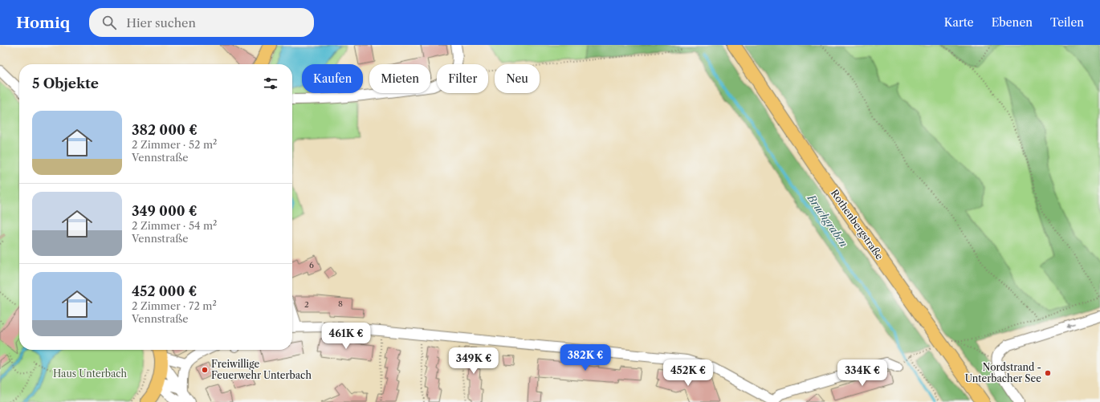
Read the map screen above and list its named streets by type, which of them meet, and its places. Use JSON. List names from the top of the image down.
{
  "streets": {
    "main road": ["Rothenbergstraße"]
  },
  "water": ["Bruchgraben"],
  "parks": ["Haus Unterbach"],
  "places": ["Freiwillige Feuerwehr Unterbach", "Nordstrand - Unterbacher See"],
  "house_numbers": ["6", "8", "2"],
  "page": {
    "header": "Homiq",
    "search": "Hier suchen",
    "nav": ["Karte", "Ebenen", "Teilen"],
    "chip": [
      "Kaufen",
      "Mieten",
      "Filter",
      "Neu"
    ],
    "heading": "5 Objekte",
    "list": [
      {
        "name": "382 000 €",
        "note": "2 Zimmer · 52 m² · Vennstraße"
      },
      {
        "name": "349 000 €",
        "note": "2 Zimmer · 54 m² · Vennstraße"
      },
      {
        "name": "452 000 €",
        "note": "2 Zimmer · 72 m² · Vennstraße"
      }
    ],
    "price": [
      "461K €",
      "382K €",
      "349K €",
      "452K €",
      "334K €"
    ]
  }
}
